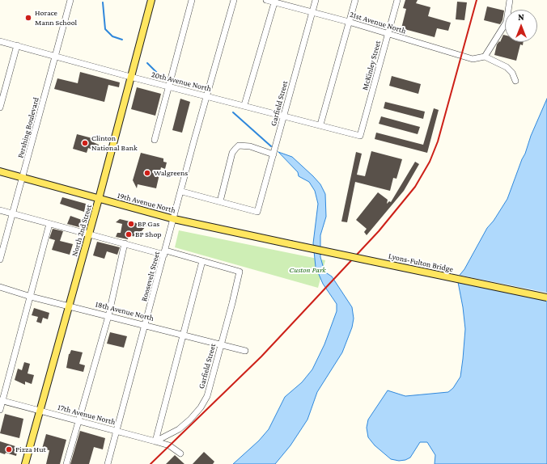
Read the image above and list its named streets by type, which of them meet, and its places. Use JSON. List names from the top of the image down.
{
  "streets": {
    "main road": ["19th Avenue North", "North 2nd Street", "Lyons-Fulton Bridge"],
    "street": [
      "21st Avenue North",
      "McKinley Street",
      "20th Avenue North",
      "Garfield Street",
      "Pershing Boulevard",
      "Roosevelt Street",
      "18th Avenue North",
      "17th Avenue North"
    ]
  },
  "crossings": [
    ["21st Avenue North", "McKinley Street"],
    ["21st Avenue North", "Garfield Street"],
    ["McKinley Street", "20th Avenue North"],
    ["20th Avenue North", "Garfield Street"],
    ["20th Avenue North", "Pershing Boulevard"],
    ["20th Avenue North", "North 2nd Street"],
    ["20th Avenue North", "Roosevelt Street"],
    ["Garfield Street", "18th Avenue North"],
    ["Garfield Street", "17th Avenue North"],
    ["Pershing Boulevard", "19th Avenue North"],
    ["19th Avenue North", "North 2nd Street"],
    ["19th Avenue North", "Lyons-Fulton Bridge"],
    ["19th Avenue North", "Roosevelt Street"],
    ["North 2nd Street", "18th Avenue North"],
    ["North 2nd Street", "17th Avenue North"],
    ["Roosevelt Street", "18th Avenue North"],
    ["Roosevelt Street", "17th Avenue North"]
  ],
  "parks": ["Custon Park"],
  "places": [
    "Horace Mann School",
    "Clinton National Bank",
    "Walgreens",
    "BP Gas",
    "BP Shop",
    "Pizza Hut"
  ],
  "north": "top"
}
